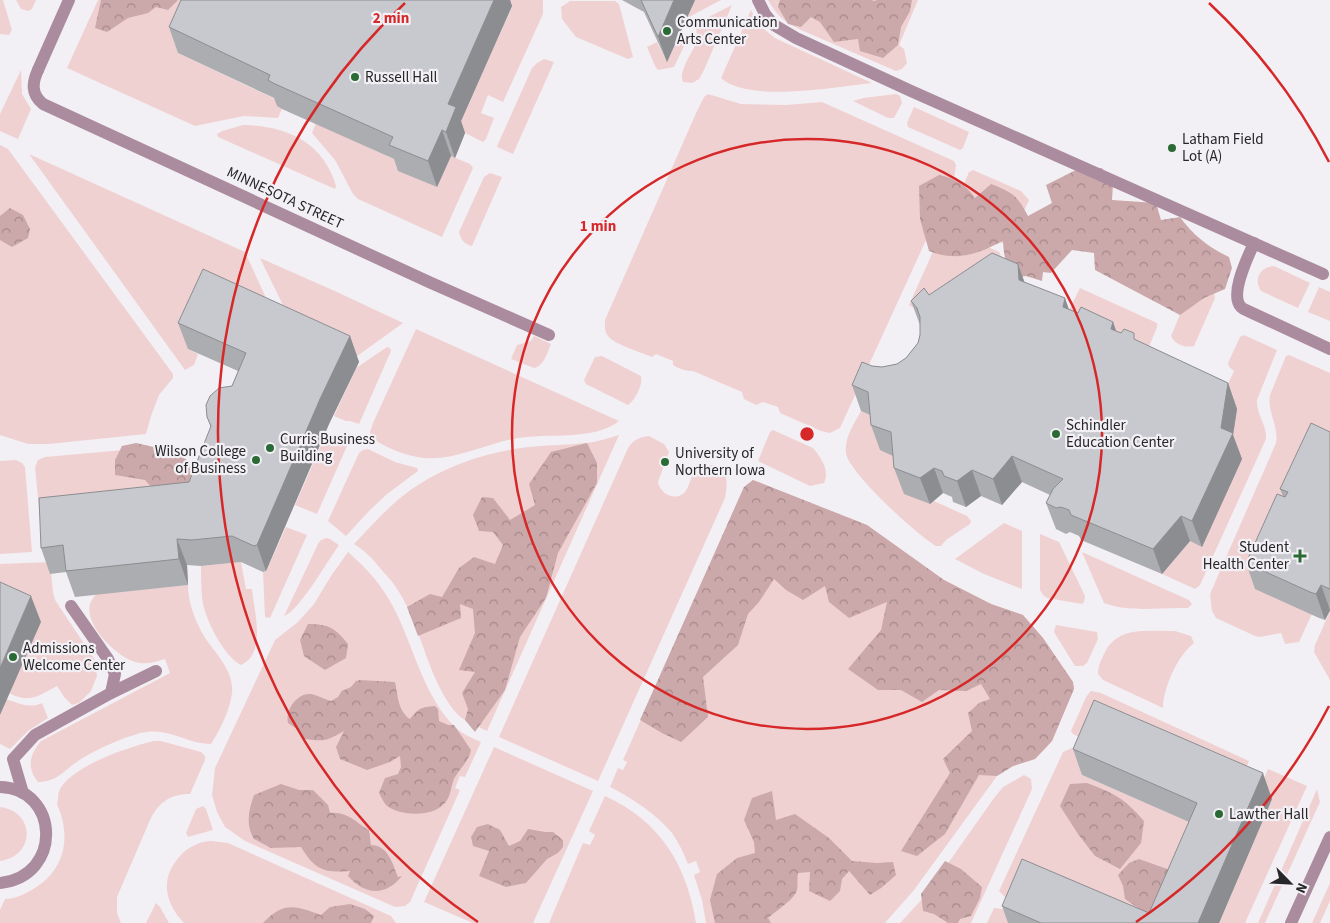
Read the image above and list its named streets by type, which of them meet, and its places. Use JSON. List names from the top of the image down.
{
  "streets": {
    "street": ["MINNESOTA STREET"]
  },
  "places": {
    "other": [
      "Communication Arts Center",
      "Russell Hall",
      "Latham Field Lot (A)",
      "Schindler Education Center",
      "Curris Business Building",
      "Wilson College of Business",
      "University of Northern Iowa",
      "Admissions Welcome Center",
      "Lawther Hall"
    ],
    "health": ["Student Health Center"]
  },
  "north": "bottom right",
  "rings": ["2 min", "1 min"]
}
